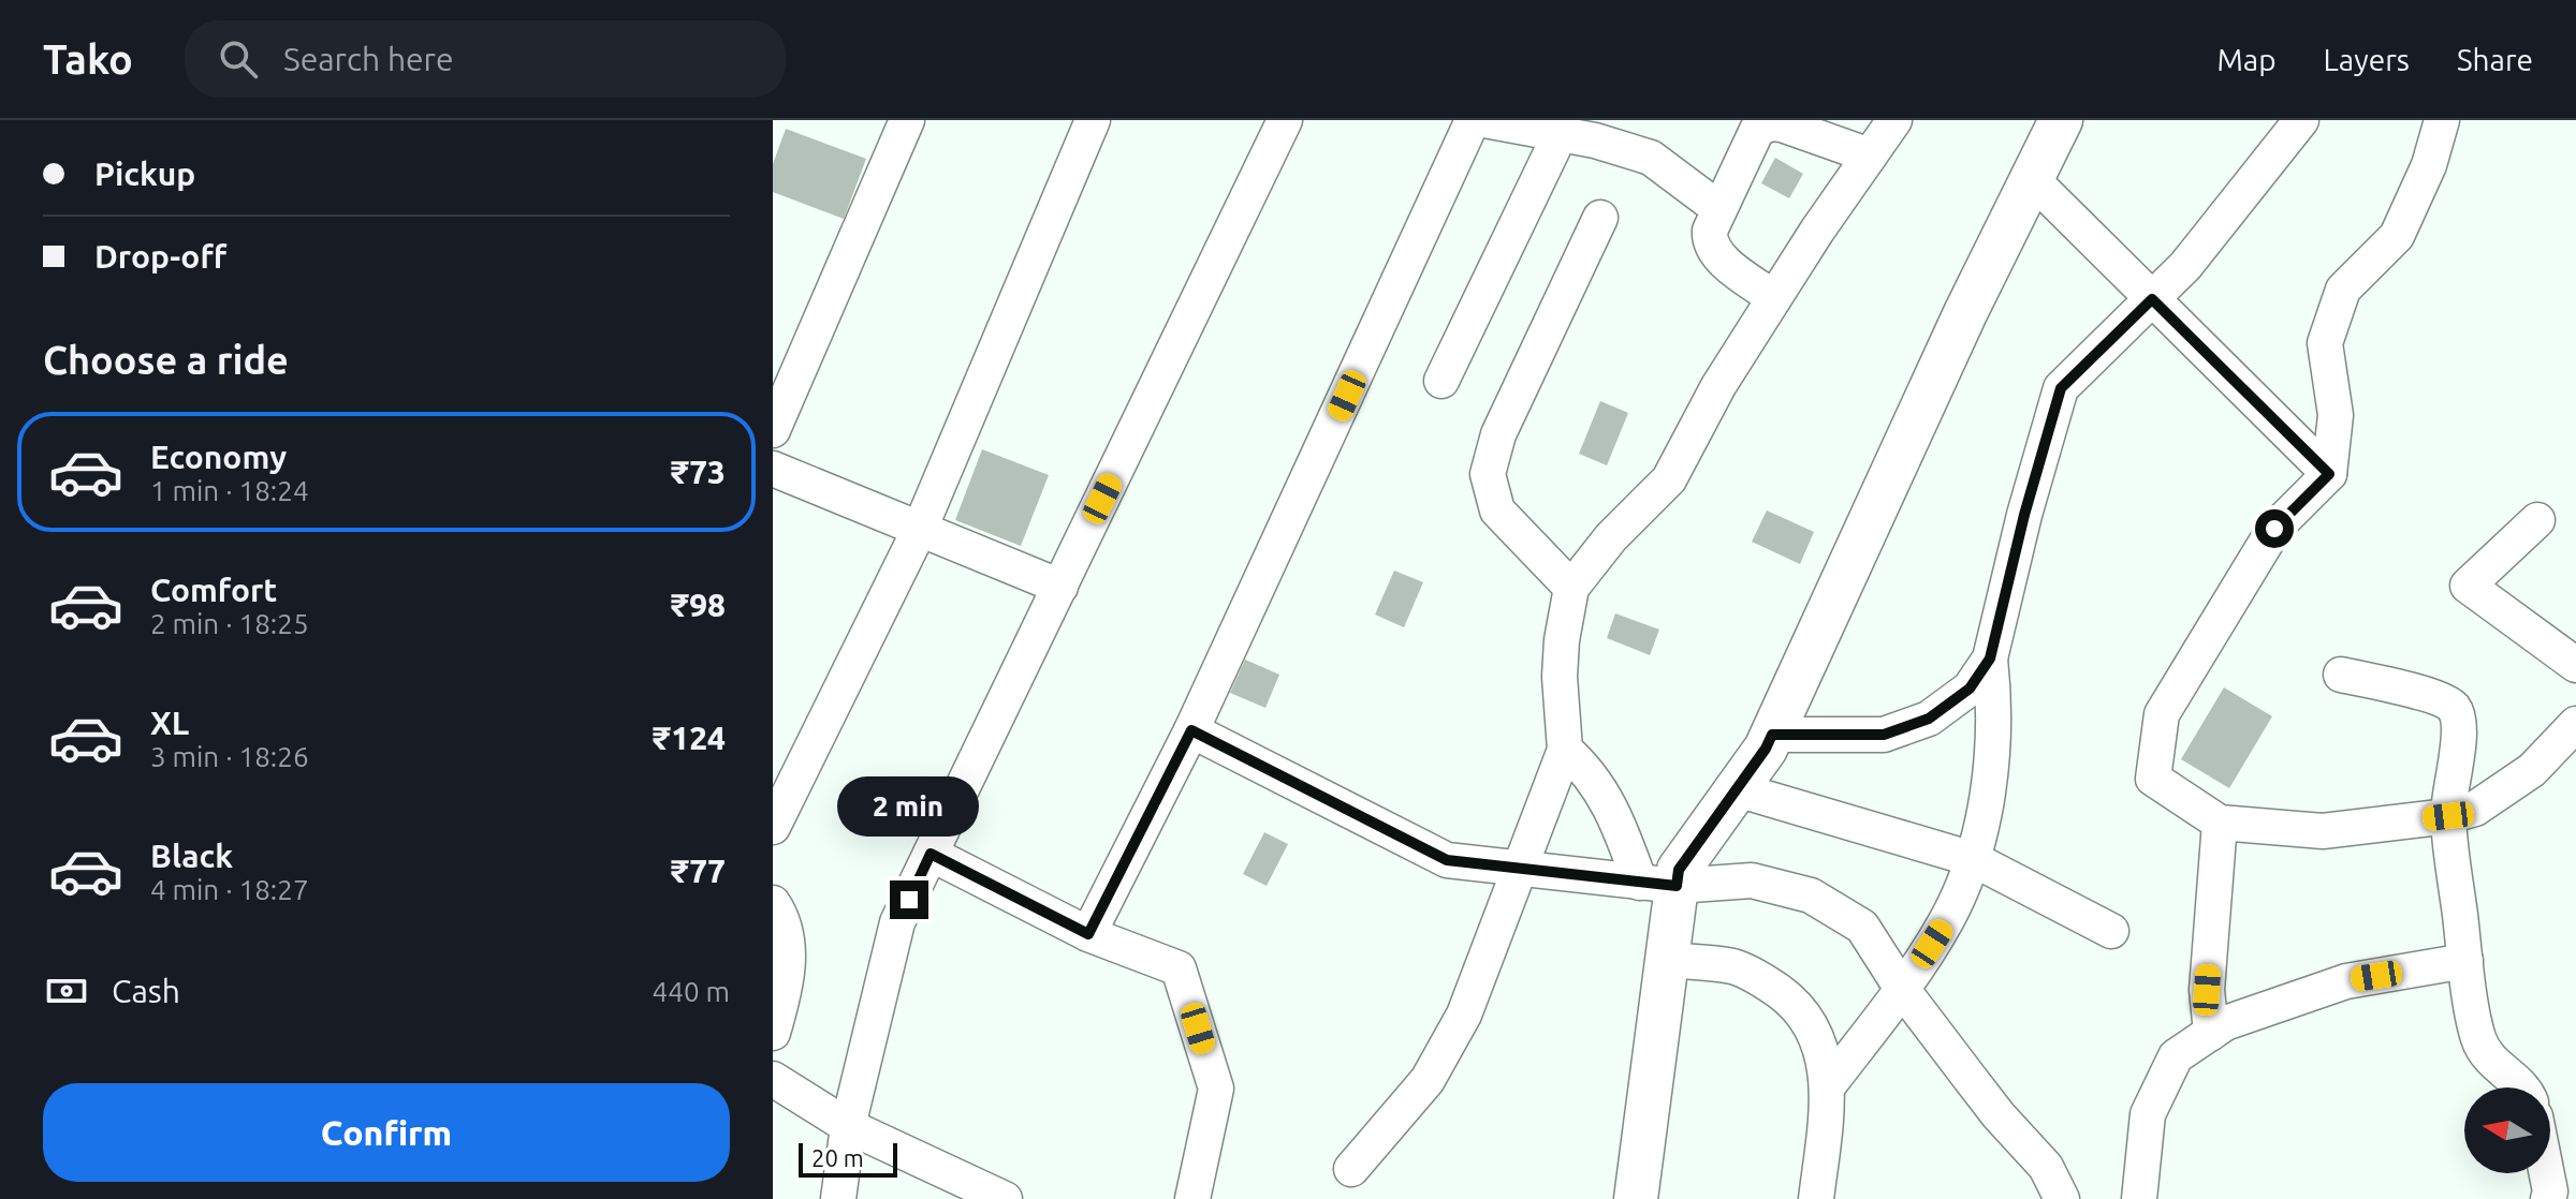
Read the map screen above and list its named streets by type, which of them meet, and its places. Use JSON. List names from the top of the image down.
{
  "scale_bar": "20 m",
  "north": "left",
  "page": {
    "header": "Tako",
    "search": "Search here",
    "nav": ["Map", "Layers", "Share"],
    "banner": ["Pickup", "Drop-off"],
    "heading": "Choose a ride",
    "list": [
      {
        "name": "Economy",
        "note": "1 min · 18:24",
        "value": "₹73"
      },
      {
        "name": "Comfort",
        "note": "2 min · 18:25",
        "value": "₹98"
      },
      {
        "name": "XL",
        "note": "3 min · 18:26",
        "value": "₹124"
      },
      {
        "name": "Black",
        "note": "4 min · 18:27",
        "value": "₹77"
      }
    ],
    "bubble": "2 min",
    "pay": ["Cash", "440 m"],
    "buttons": "Confirm",
    "scale": "20 m"
  }
}
